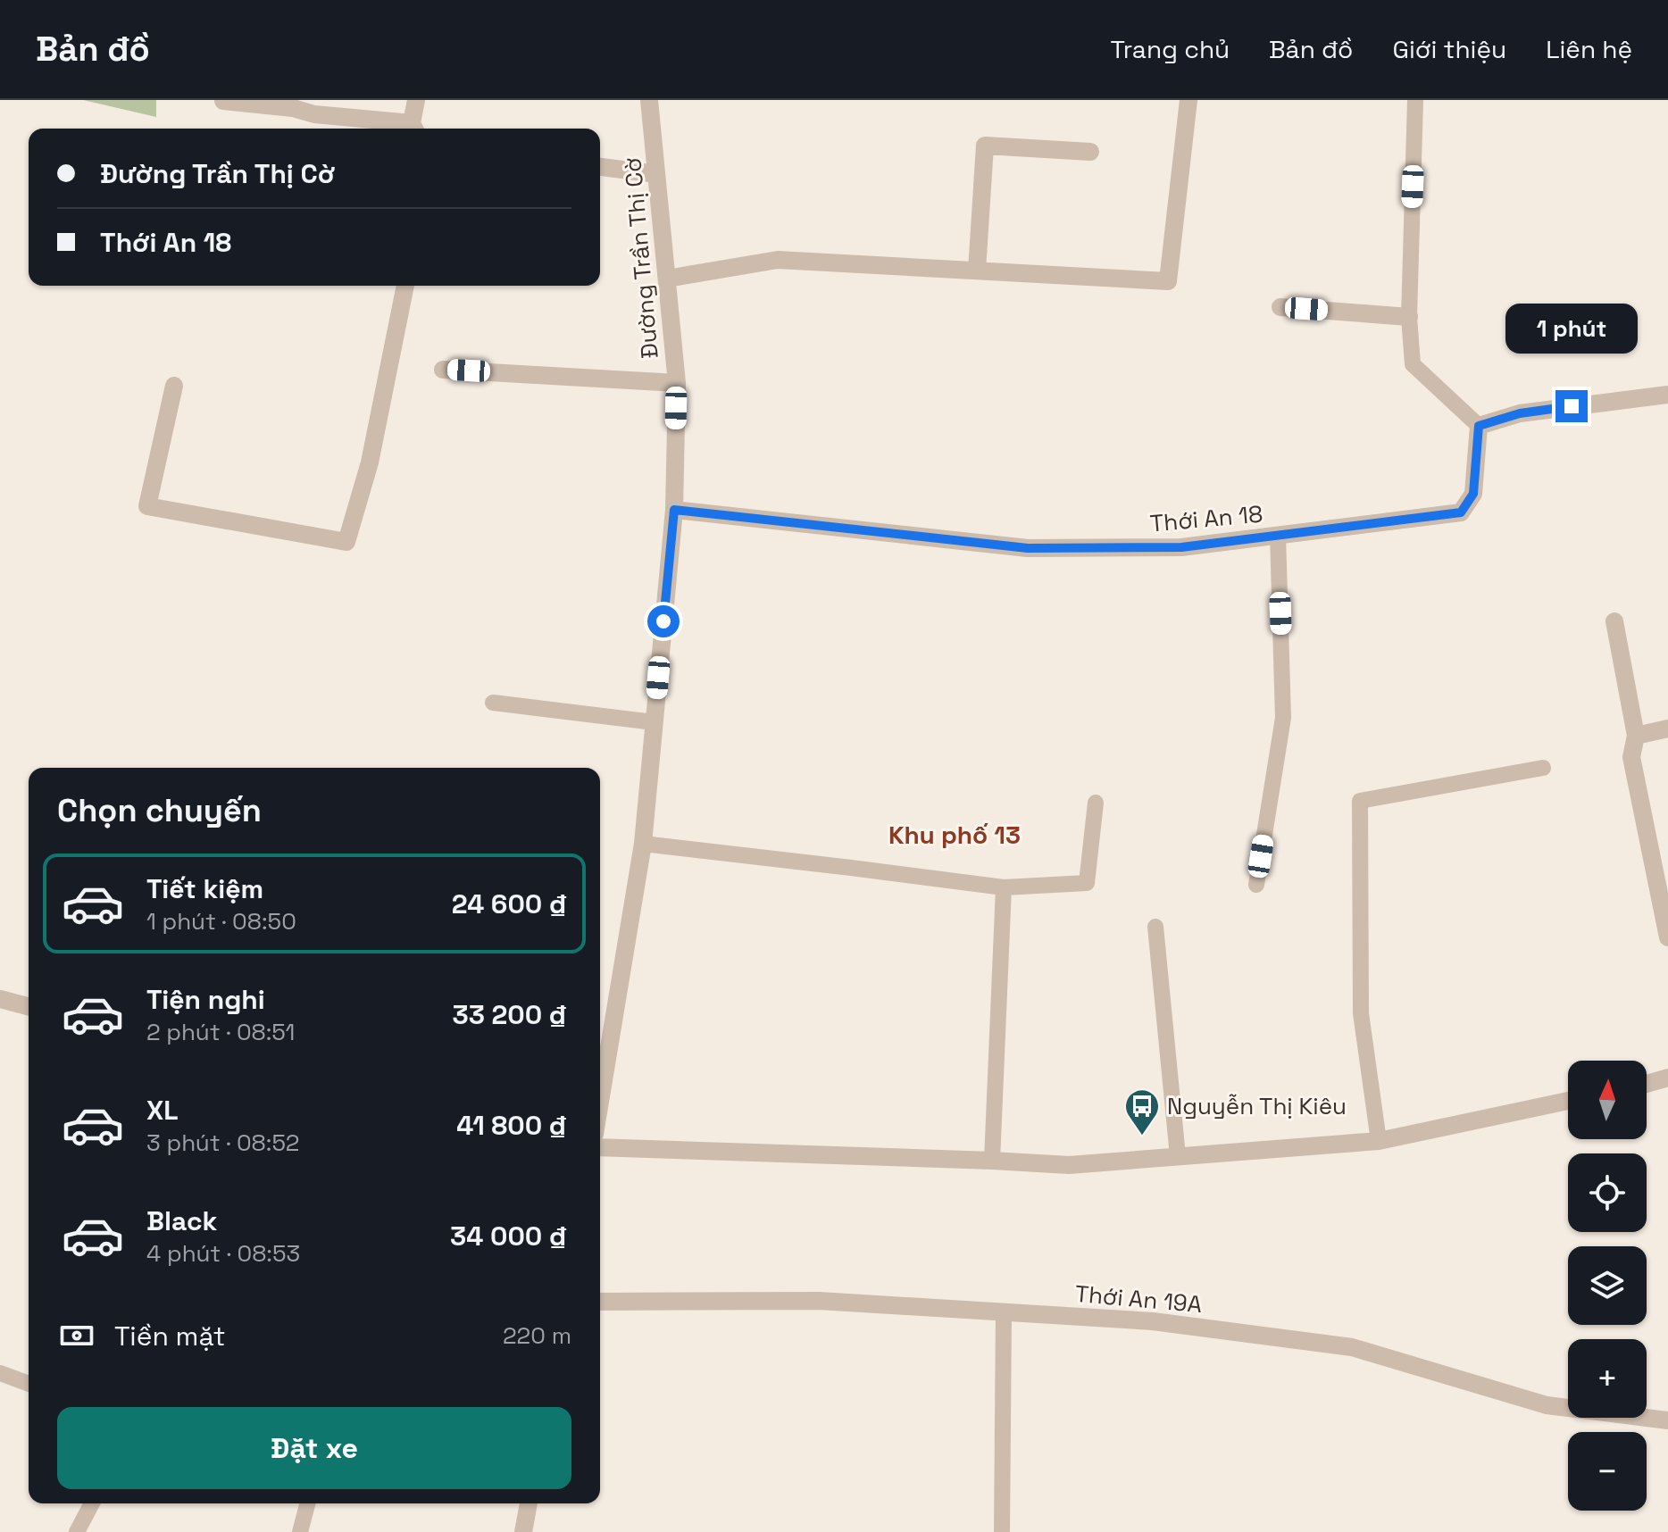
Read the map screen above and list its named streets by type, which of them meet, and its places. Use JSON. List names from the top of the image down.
{
  "streets": {
    "street": ["Đường Trần Thị Cờ", "Thới An 18", "Thới An 19A"]
  },
  "crossings": [
    ["Đường Trần Thị Cờ", "Thới An 18"]
  ],
  "districts": ["Khu phố 13"],
  "places": {
    "bus stop": ["Nguyễn Thị Kiêu"]
  },
  "north": "top",
  "page": {
    "header": "Bản đồ",
    "nav": [
      "Trang chủ",
      "Bản đồ",
      "Giới thiệu",
      "Liên hệ"
    ],
    "banner": ["Đường Trần Thị Cờ", "Thới An 18"],
    "bubble": "1 phút",
    "heading": "Chọn chuyến",
    "list": [
      {
        "name": "Tiết kiệm",
        "note": "1 phút · 08:50",
        "value": "24 600 ₫"
      },
      {
        "name": "Tiện nghi",
        "note": "2 phút · 08:51",
        "value": "33 200 ₫"
      },
      {
        "name": "XL",
        "note": "3 phút · 08:52",
        "value": "41 800 ₫"
      },
      {
        "name": "Black",
        "note": "4 phút · 08:53",
        "value": "34 000 ₫"
      }
    ],
    "map_buttons": ["+", "−"],
    "pay": ["Tiền mặt", "220 m"],
    "buttons": "Đặt xe"
  }
}
